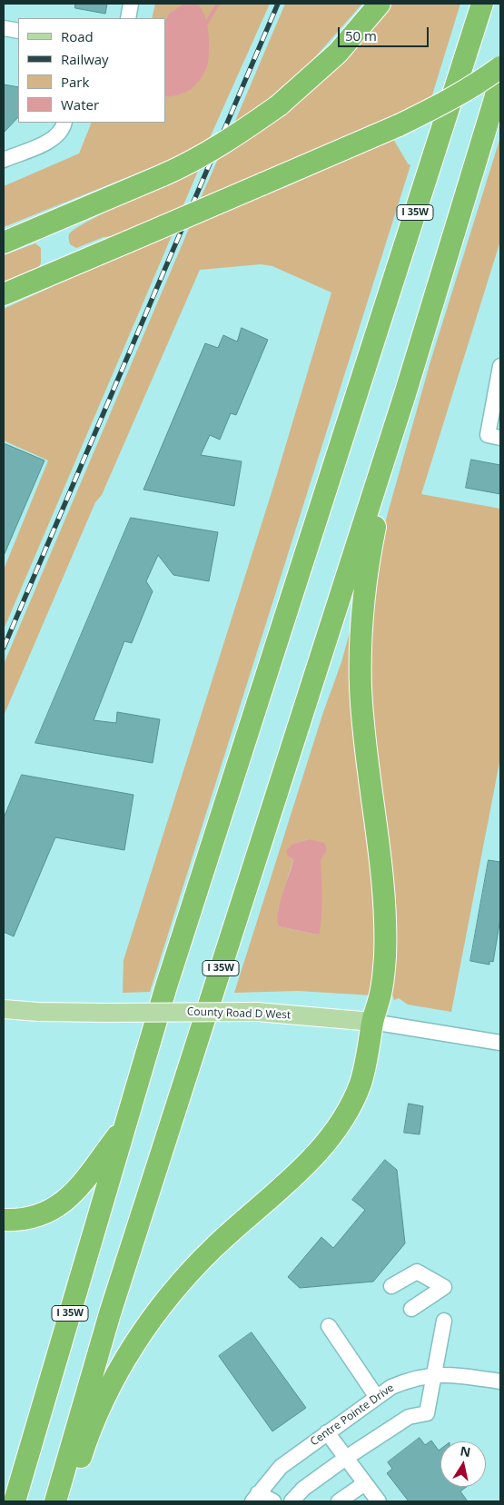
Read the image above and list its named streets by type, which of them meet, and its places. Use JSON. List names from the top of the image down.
{
  "streets": {
    "highway": ["I 35W"],
    "main road": ["County Road D West"],
    "street": ["Centre Pointe Drive"]
  },
  "legend": [
    "Road",
    "Railway",
    "Park",
    "Water"
  ],
  "scale_bar": "50 m",
  "north": "top"
}
